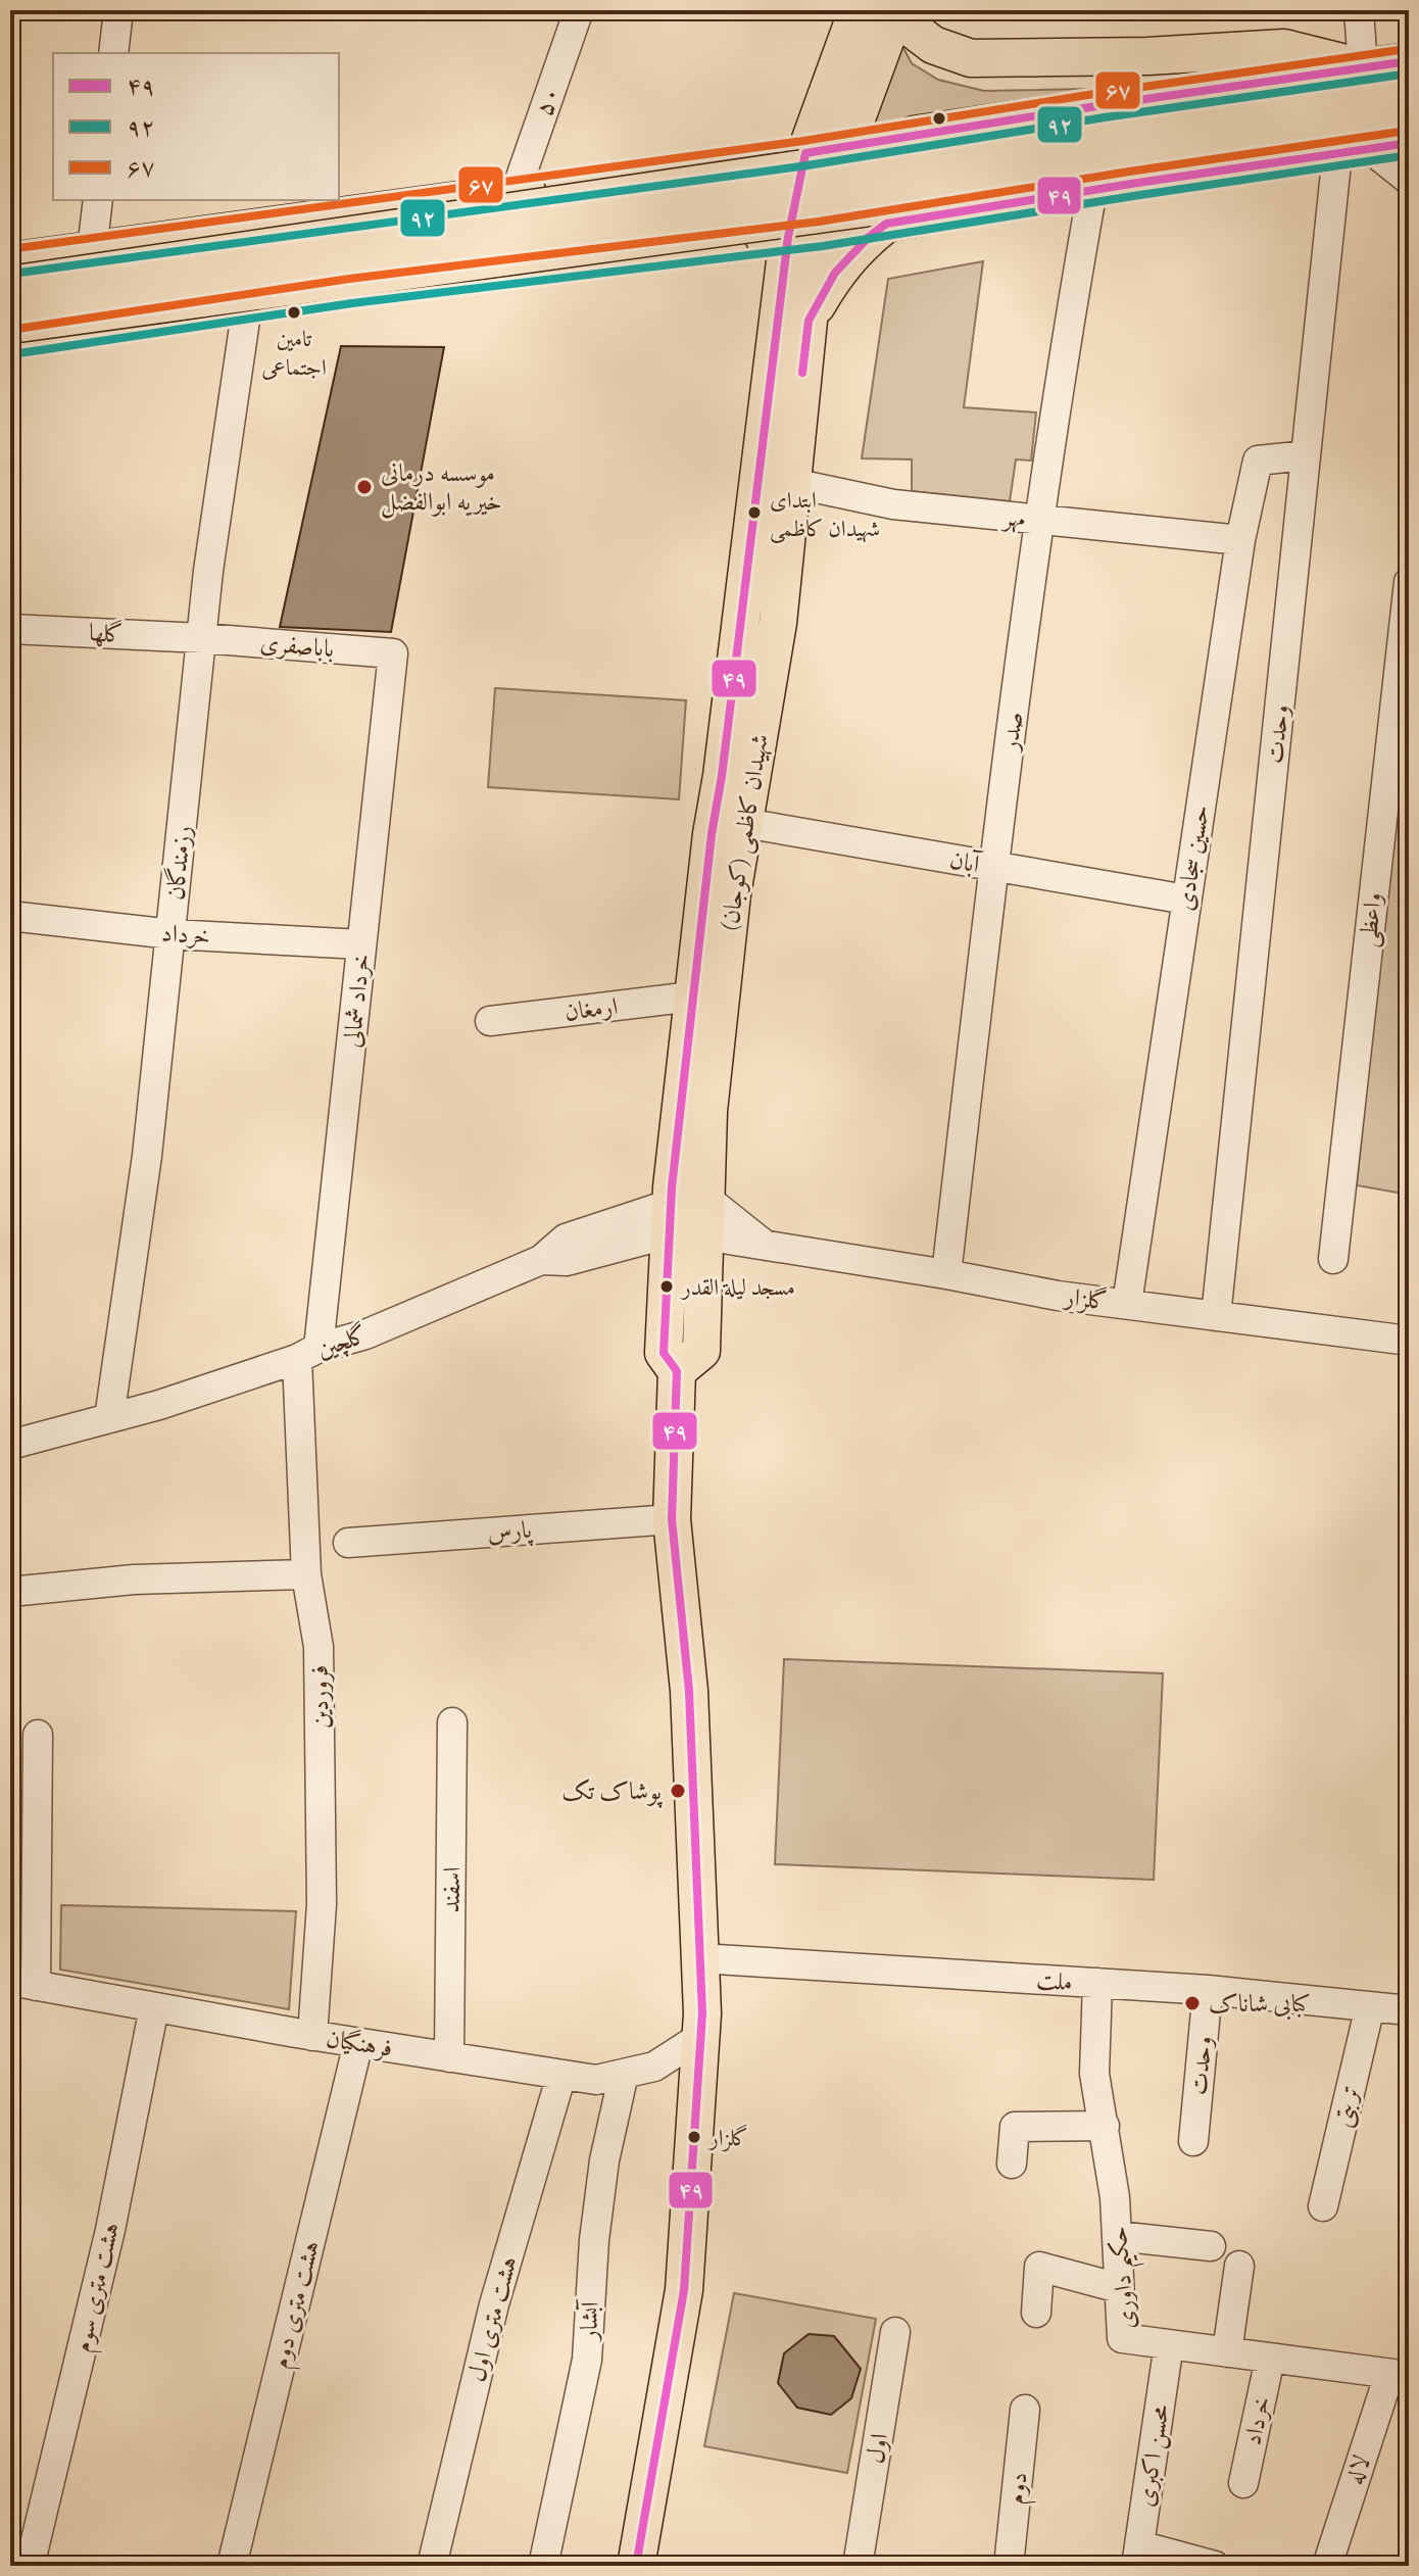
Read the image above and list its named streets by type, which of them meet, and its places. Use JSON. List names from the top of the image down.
{
  "streets": {
    "main road": ["شهیدان کاظمی (کوجان)"],
    "street": [
      "۵۰",
      "مهر",
      "گلها",
      "باباصفری",
      "صدر",
      "وحدت",
      "حسین سجادی",
      "آبان",
      "رزمندگان",
      "واعظی",
      "خرداد",
      "خرداد شمالی",
      "ارمغان",
      "گلزار",
      "گلچین",
      "پارس",
      "فروردین",
      "اسفند",
      "ملت",
      "فرهنگیان",
      "تربتی",
      "حکیم داوری",
      "هشت متری سوم",
      "هشت متری دوم",
      "هشت متری اول",
      "آبشار",
      "اول",
      "محسن اکبری",
      "لاله",
      "دوم"
    ]
  },
  "crossings": [
    ["مهر", "صدر"],
    ["مهر", "شهیدان کاظمی (کوجان)"],
    ["مهر", "حسین سجادی"],
    ["گلها", "باباصفری"],
    ["گلها", "رزمندگان"],
    ["باباصفری", "رزمندگان"],
    ["باباصفری", "خرداد شمالی"],
    ["صدر", "آبان"],
    ["صدر", "گلزار"],
    ["وحدت", "حسین سجادی"],
    ["وحدت", "گلزار"],
    ["وحدت", "ملت"],
    ["شهیدان کاظمی (کوجان)", "آبان"],
    ["شهیدان کاظمی (کوجان)", "ارمغان"],
    ["شهیدان کاظمی (کوجان)", "گلزار"],
    ["شهیدان کاظمی (کوجان)", "گلچین"],
    ["شهیدان کاظمی (کوجان)", "پارس"],
    ["شهیدان کاظمی (کوجان)", "ملت"],
    ["شهیدان کاظمی (کوجان)", "فرهنگیان"],
    ["حسین سجادی", "آبان"],
    ["حسین سجادی", "گلزار"],
    ["رزمندگان", "خرداد"],
    ["رزمندگان", "گلچین"],
    ["خرداد", "خرداد شمالی"],
    ["خرداد", "حکیم داوری"],
    ["خرداد شمالی", "گلچین"],
    ["خرداد شمالی", "فروردین"],
    ["گلزار", "گلچین"],
    ["گلچین", "فروردین"],
    ["فروردین", "فرهنگیان"],
    ["اسفند", "فرهنگیان"],
    ["ملت", "تربتی"],
    ["ملت", "حکیم داوری"],
    ["فرهنگیان", "هشت متری سوم"],
    ["فرهنگیان", "هشت متری دوم"],
    ["فرهنگیان", "هشت متری اول"],
    ["فرهنگیان", "آبشار"],
    ["حکیم داوری", "محسن اکبری"],
    ["حکیم داوری", "لاله"]
  ],
  "places": [
    "تامین اجتماعی",
    "موسسه درمانی خیریه ابوالفضل",
    "ابتدای شهیدان کاظمی",
    "مسجد لیلة القدر",
    "پوشاک تک",
    "کبابی شاناک",
    "گلزار"
  ],
  "lines": ["transit line ۶۷", "transit line ۴۹", "transit line ۹۲"],
  "legend": ["۴۹", "۹۲", "۶۷"]
}
